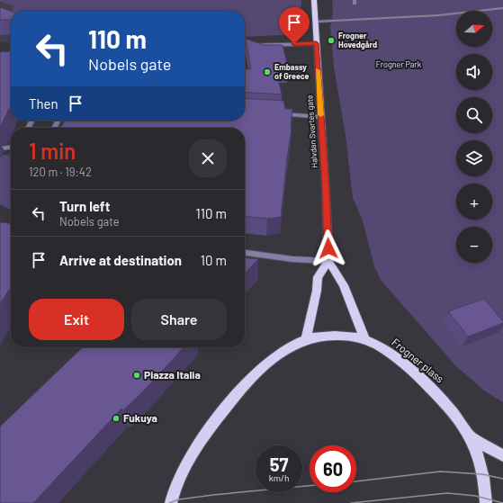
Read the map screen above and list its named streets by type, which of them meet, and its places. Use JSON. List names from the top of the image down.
{
  "streets": {
    "main road": ["Halvdan Svartes gate", "Frogner plass"]
  },
  "crossings": [
    ["Halvdan Svartes gate", "Frogner plass"]
  ],
  "parks": ["Frogner Park"],
  "places": [
    "Frogner Hovedgård",
    "Embassy of Greece",
    "Piazza Italia",
    "Fukuya"
  ],
  "north": "right",
  "page": {
    "map_buttons": ["+", "−"],
    "turn": ["110 m", "Nobels gate"],
    "then": "Then",
    "heading": ["1 min", "120 m · 19:42"],
    "list": [
      {
        "name": "Turn left",
        "note": "Nobels gate",
        "value": "110 m"
      },
      {
        "name": "Arrive at destination",
        "value": "10 m"
      }
    ],
    "buttons": ["Exit", "Share"],
    "speed": "57 km/h",
    "limit": "60"
  }
}
